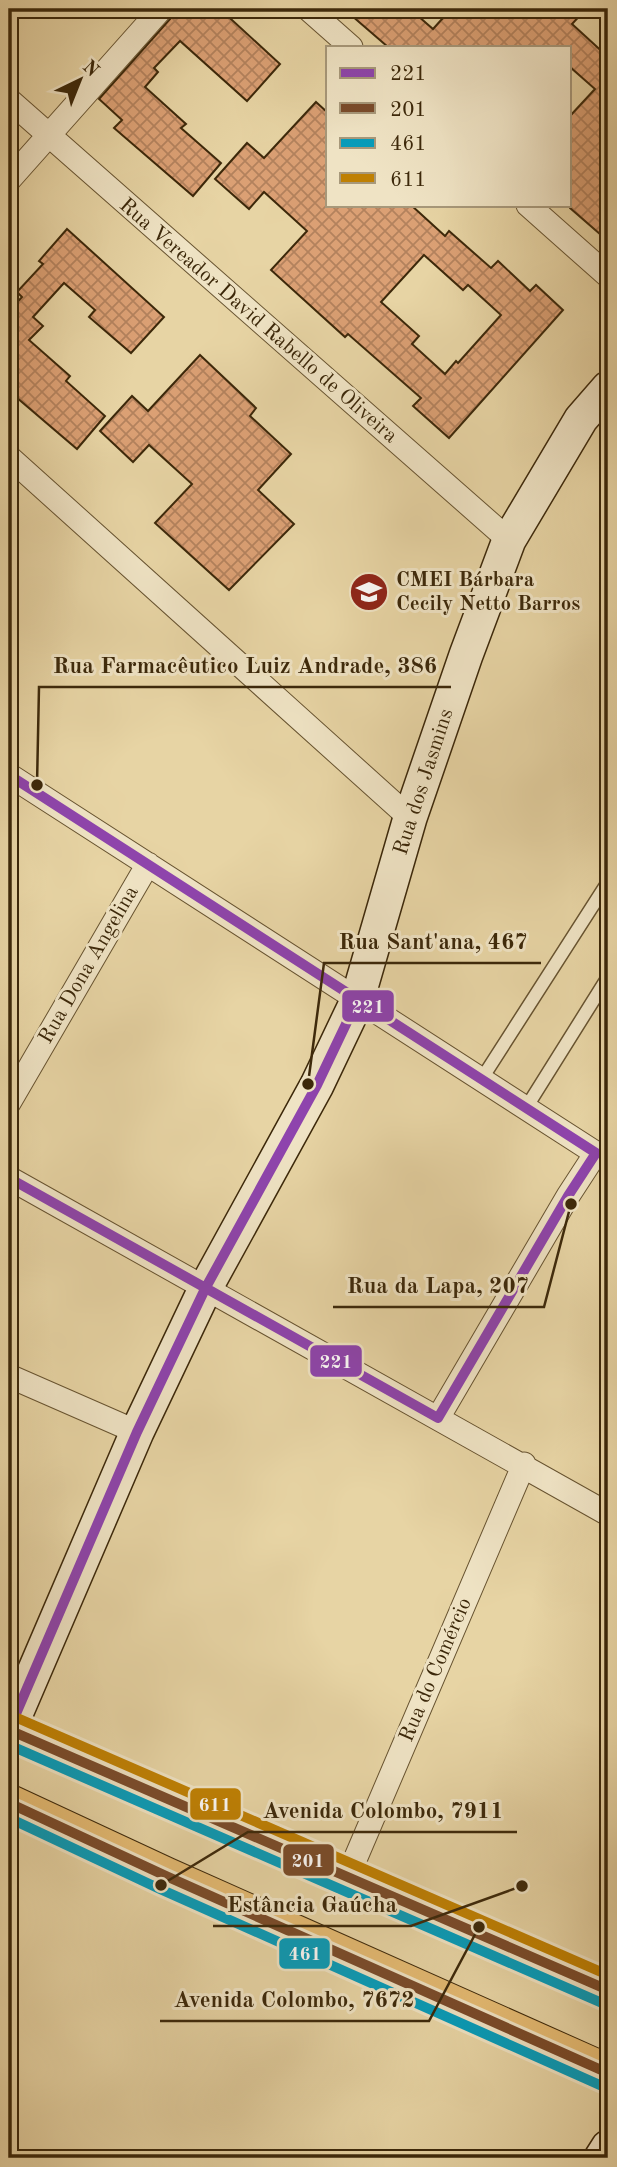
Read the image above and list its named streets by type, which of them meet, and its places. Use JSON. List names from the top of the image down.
{
  "streets": {
    "street": [
      "Rua Vereador David Rabello de Oliveira",
      "Rua dos Jasmins",
      "Rua Dona Angelina",
      "Rua do Comércio"
    ]
  },
  "crossings": [
    ["Rua Vereador David Rabello de Oliveira", "Rua dos Jasmins"]
  ],
  "places": {
    "school or university": ["CMEI Bárbara Cecily Netto Barros"],
    "other": [
      "Rua Farmacêutico Luiz Andrade, 386",
      "Rua Sant'ana, 467",
      "Rua da Lapa, 207",
      "Avenida Colombo, 7911",
      "Estância Gaúcha",
      "Avenida Colombo, 7672"
    ]
  },
  "lines": [
    "transit line 221",
    "transit line 611",
    "transit line 201",
    "transit line 461"
  ],
  "legend": [
    "221",
    "201",
    "461",
    "611"
  ],
  "north": "top right"
}
